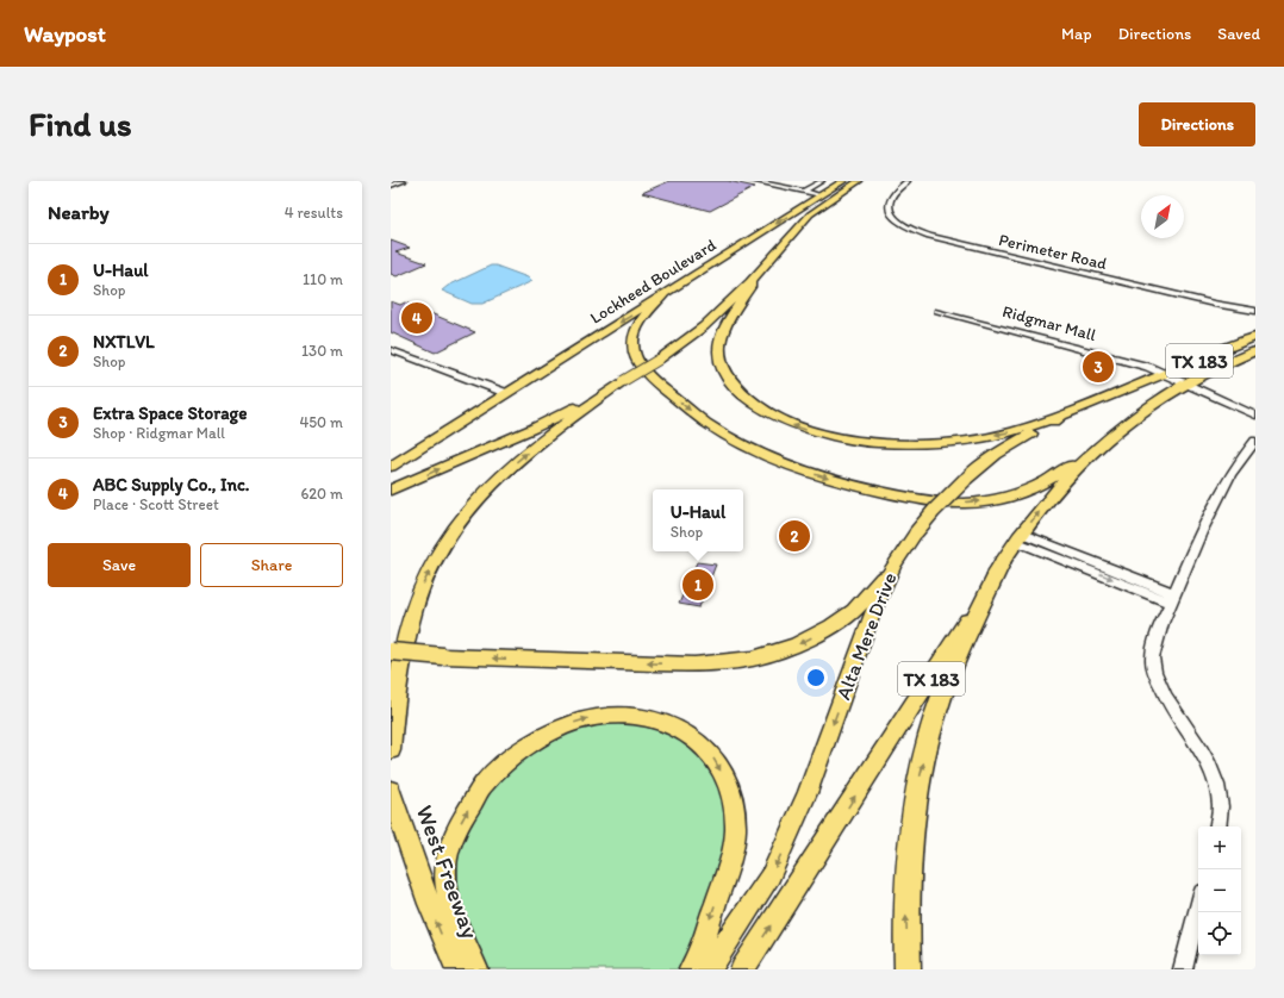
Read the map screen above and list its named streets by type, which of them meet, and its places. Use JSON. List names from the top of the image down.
{
  "streets": {
    "main road": [
      "Lockheed Boulevard",
      "TX 183",
      "Alta Mere Drive",
      "West Freeway"
    ],
    "street": ["Perimeter Road", "Ridgmar Mall"]
  },
  "crossings": [
    ["Ridgmar Mall", "TX 183"],
    ["Ridgmar Mall", "Alta Mere Drive"]
  ],
  "one_way": ["West Freeway"],
  "north": "top right",
  "page": {
    "header": "Waypost",
    "nav": ["Map", "Directions", "Saved"],
    "buttons": [
      "Directions",
      ["Save", "Share"]
    ],
    "title": "Find us",
    "heading": ["Nearby", "4 results"],
    "list": [
      {
        "mark": "1",
        "name": "U-Haul",
        "note": "Shop",
        "value": "110 m"
      },
      {
        "mark": "2",
        "name": "NXTLVL",
        "note": "Shop",
        "value": "130 m"
      },
      {
        "mark": "3",
        "name": "Extra Space Storage",
        "note": "Shop · Ridgmar Mall",
        "value": "450 m"
      },
      {
        "mark": "4",
        "name": "ABC Supply Co., Inc.",
        "note": "Place · Scott Street",
        "value": "620 m"
      }
    ],
    "pins": [
      "4",
      "3",
      "2",
      "1"
    ],
    "popup": ["U-Haul", "Shop"],
    "map_buttons": ["+", "−"]
  }
}
